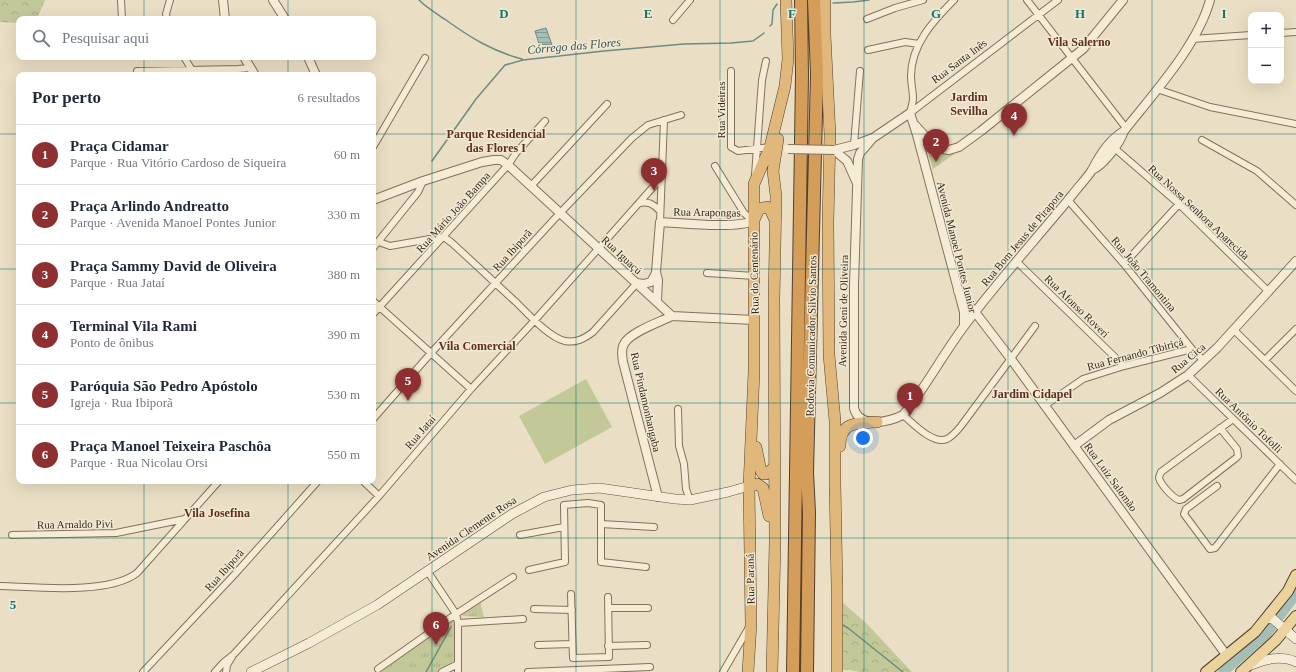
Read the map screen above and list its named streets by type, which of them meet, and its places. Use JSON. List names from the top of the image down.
{
  "streets": {
    "highway": ["Rua do Centenário", "Rodovia Comunicador Silvio Santos", "Rua Paraná"],
    "main road": ["Avenida Clemente Rosa"],
    "street": [
      "Rua Santa Inês",
      "Rua Videiras",
      "Rua Mário João Bampa",
      "Rua Arapongas",
      "Rua Nossa Senhora Aparecida",
      "Rua Bom Jesus de Pirapora",
      "Avenida Manoel Pontes Junior",
      "Rua Ibiporã",
      "Rua Iguaçú",
      "Rua João Tramontina",
      "Rua Afonso Roveri",
      "Avenida Geni de Oliveira",
      "Rua Fernando Tibiriçá",
      "Rua Cica",
      "Rua Pindamonhangaba",
      "Rua Antônio Tofolli",
      "Rua Jataí",
      "Rua Luíz Salomão",
      "Rua Arnaldo Pivi"
    ]
  },
  "crossings": [
    ["Rua Santa Inês", "Avenida Manoel Pontes Junior"],
    ["Rua Santa Inês", "Avenida Geni de Oliveira"],
    ["Rua Videiras", "Rua do Centenário"],
    ["Rua Mário João Bampa", "Rua Iguaçú"],
    ["Rua Arapongas", "Rua do Centenário"],
    ["Rua Nossa Senhora Aparecida", "Rua Bom Jesus de Pirapora"],
    ["Rua Nossa Senhora Aparecida", "Rua Cica"],
    ["Rua Bom Jesus de Pirapora", "Avenida Manoel Pontes Junior"],
    ["Rua Bom Jesus de Pirapora", "Rua João Tramontina"],
    ["Rua Bom Jesus de Pirapora", "Rua Afonso Roveri"],
    ["Rua Bom Jesus de Pirapora", "Rua Luíz Salomão"],
    ["Avenida Manoel Pontes Junior", "Rua Luíz Salomão"],
    ["Rua Ibiporã", "Rua Iguaçú"],
    ["Rua Iguaçú", "Rua Pindamonhangaba"],
    ["Rua Iguaçú", "Rua Jataí"],
    ["Rua do Centenário", "Avenida Clemente Rosa"],
    ["Rua do Centenário", "Rua Paraná"],
    ["Rua João Tramontina", "Rua Fernando Tibiriçá"],
    ["Rua João Tramontina", "Rua Cica"],
    ["Rua Afonso Roveri", "Rua Fernando Tibiriçá"],
    ["Rua Fernando Tibiriçá", "Rua Luíz Salomão"],
    ["Rua Cica", "Rua Antônio Tofolli"],
    ["Rua Cica", "Rua Luíz Salomão"],
    ["Rua Pindamonhangaba", "Avenida Clemente Rosa"],
    ["Avenida Clemente Rosa", "Rua Paraná"]
  ],
  "districts": [
    "Vila Salerno",
    "Jardim Sevilha",
    "Parque Residencial das Flores I",
    "Vila Comercial",
    "Jardim Cidapel",
    "Vila Josefina"
  ],
  "water": ["Córrego das Flores"],
  "page": {
    "map_buttons": ["+", "−"],
    "search": "Pesquisar aqui",
    "heading": ["Por perto", "6 resultados"],
    "pins": [
      "4",
      "2",
      "3",
      "5",
      "1",
      "6"
    ],
    "list": [
      {
        "mark": "1",
        "name": "Praça Cidamar",
        "note": "Parque · Rua Vitório Cardoso de Siqueira",
        "value": "60 m"
      },
      {
        "mark": "2",
        "name": "Praça Arlindo Andreatto",
        "note": "Parque · Avenida Manoel Pontes Junior",
        "value": "330 m"
      },
      {
        "mark": "3",
        "name": "Praça Sammy David de Oliveira",
        "note": "Parque · Rua Jataí",
        "value": "380 m"
      },
      {
        "mark": "4",
        "name": "Terminal Vila Rami",
        "note": "Ponto de ônibus",
        "value": "390 m"
      },
      {
        "mark": "5",
        "name": "Paróquia São Pedro Apóstolo",
        "note": "Igreja · Rua Ibiporã",
        "value": "530 m"
      },
      {
        "mark": "6",
        "name": "Praça Manoel Teixeira Paschôa",
        "note": "Parque · Rua Nicolau Orsi",
        "value": "550 m"
      }
    ]
  },
  "grid": {
    "columns": [
      "D",
      "E",
      "F",
      "G",
      "H",
      "I"
    ],
    "rows": ["5"]
  }
}
